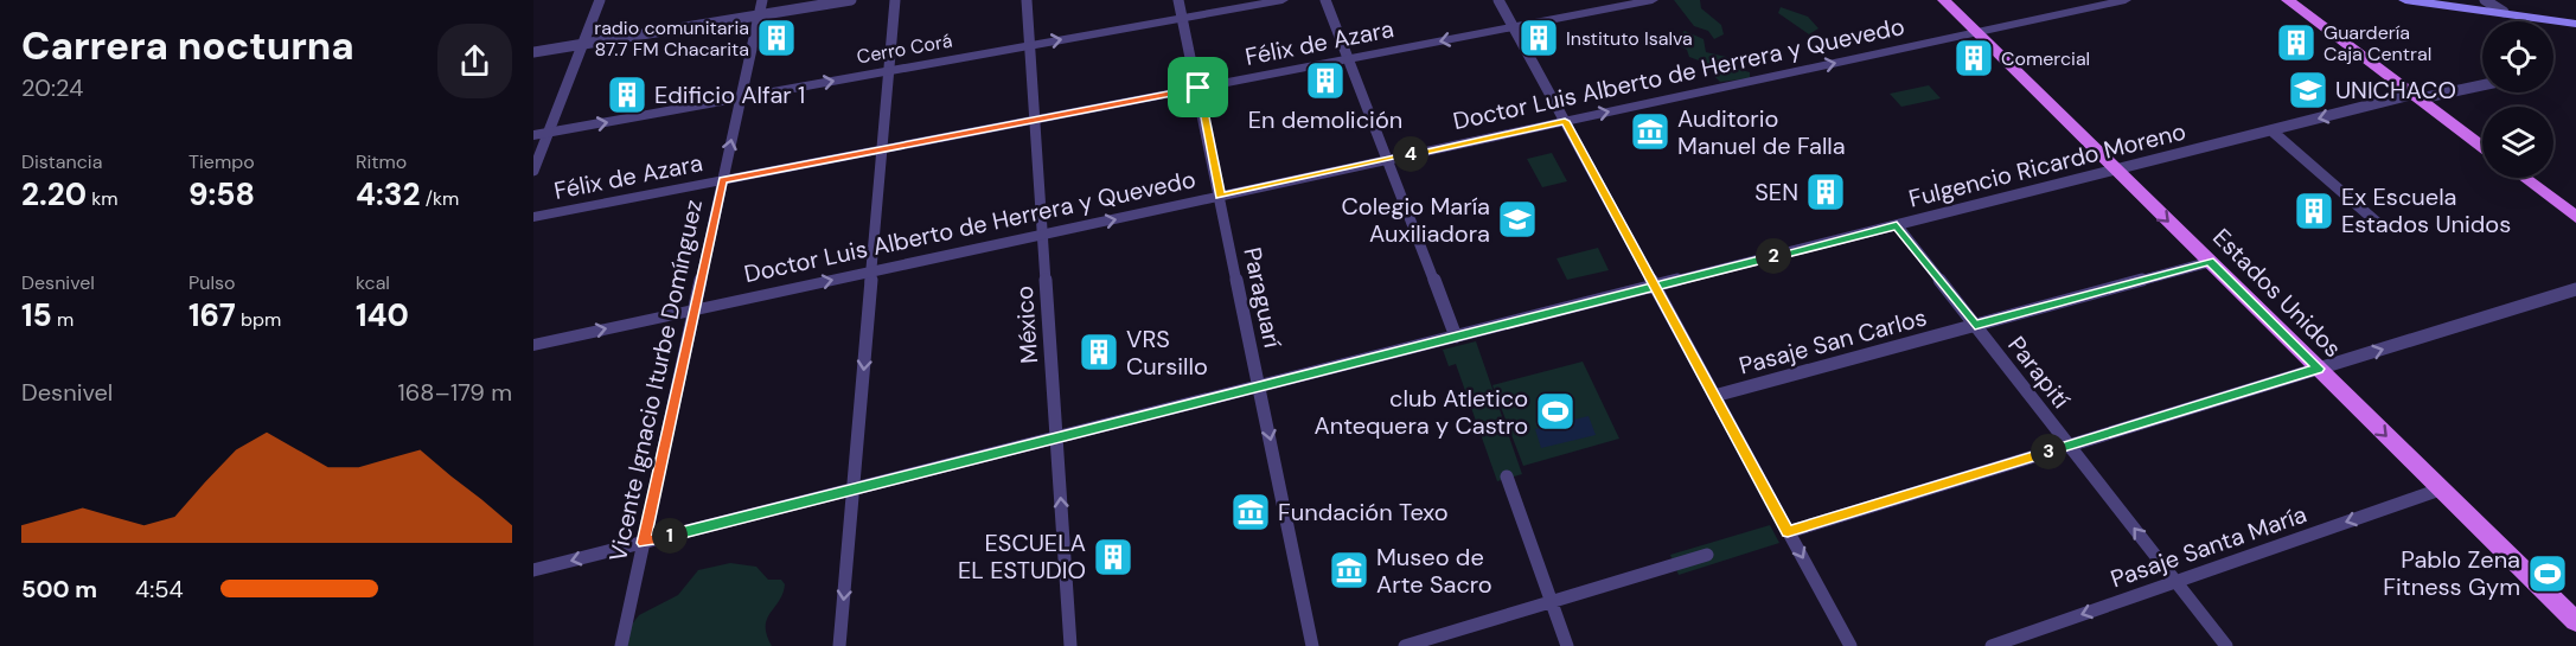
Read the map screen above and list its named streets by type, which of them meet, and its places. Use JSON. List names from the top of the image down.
{
  "streets": {
    "main road": ["Estados Unidos"],
    "street": [
      "Félix de Azara",
      "Cerro Corá",
      "Doctor Luis Alberto de Herrera y Quevedo",
      "Fulgencio Ricardo Moreno",
      "Paraguarí",
      "México",
      "Pasaje San Carlos",
      "Parapití",
      "Vicente Ignacio Iturbe Domínguez",
      "Pasaje Santa María"
    ]
  },
  "crossings": [
    ["Félix de Azara", "Paraguarí"],
    ["Félix de Azara", "México"],
    ["Félix de Azara", "Vicente Ignacio Iturbe Domínguez"],
    ["Cerro Corá", "Paraguarí"],
    ["Cerro Corá", "México"],
    ["Cerro Corá", "Vicente Ignacio Iturbe Domínguez"],
    ["Doctor Luis Alberto de Herrera y Quevedo", "Estados Unidos"],
    ["Doctor Luis Alberto de Herrera y Quevedo", "Paraguarí"],
    ["Doctor Luis Alberto de Herrera y Quevedo", "México"],
    ["Doctor Luis Alberto de Herrera y Quevedo", "Vicente Ignacio Iturbe Domínguez"],
    ["Fulgencio Ricardo Moreno", "Estados Unidos"],
    ["Fulgencio Ricardo Moreno", "Paraguarí"],
    ["Fulgencio Ricardo Moreno", "México"],
    ["Fulgencio Ricardo Moreno", "Parapití"],
    ["Fulgencio Ricardo Moreno", "Vicente Ignacio Iturbe Domínguez"],
    ["Estados Unidos", "Pasaje San Carlos"],
    ["Estados Unidos", "Pasaje Santa María"],
    ["Pasaje San Carlos", "Parapití"],
    ["Parapití", "Pasaje Santa María"]
  ],
  "one_way": ["Doctor Luis Alberto de Herrera y Quevedo", "Paraguarí", "Pasaje Santa María"],
  "places": {
    "building": [
      "radio comunitaria 87.7 FM Chacarita",
      "Instituto Isalva",
      "Guardería Caja Central",
      "Comercial",
      "En demolición",
      "Edificio Alfar 1",
      "SEN",
      "Ex Escuela Estados Unidos",
      "VRS Cursillo",
      "ESCUELA EL ESTUDIO"
    ],
    "school or university": ["UNICHACO", "Colegio María Auxiliadora"],
    "museum": ["Auditorio Manuel de Falla", "Fundación Texo", "Museo de Arte Sacro"],
    "sports": ["club Atletico Antequera y Castro", "Pablo Zena Fitness Gym"]
  },
  "page": {
    "heading": ["Carrera nocturna", "20:24"],
    "stats": [
      ["Distancia", "2.20 km"],
      ["Tiempo", "9:58"],
      ["Ritmo", "4:32 /km"],
      ["Desnivel", "15 m"],
      ["Pulso", "167 bpm"],
      ["kcal", "140"]
    ],
    "pins": [
      "4",
      "2",
      "3",
      "1"
    ],
    "chart": ["Desnivel", "168–179 m"],
    "list": [
      {
        "name": "500 m",
        "note": "4:54"
      }
    ]
  }
}
